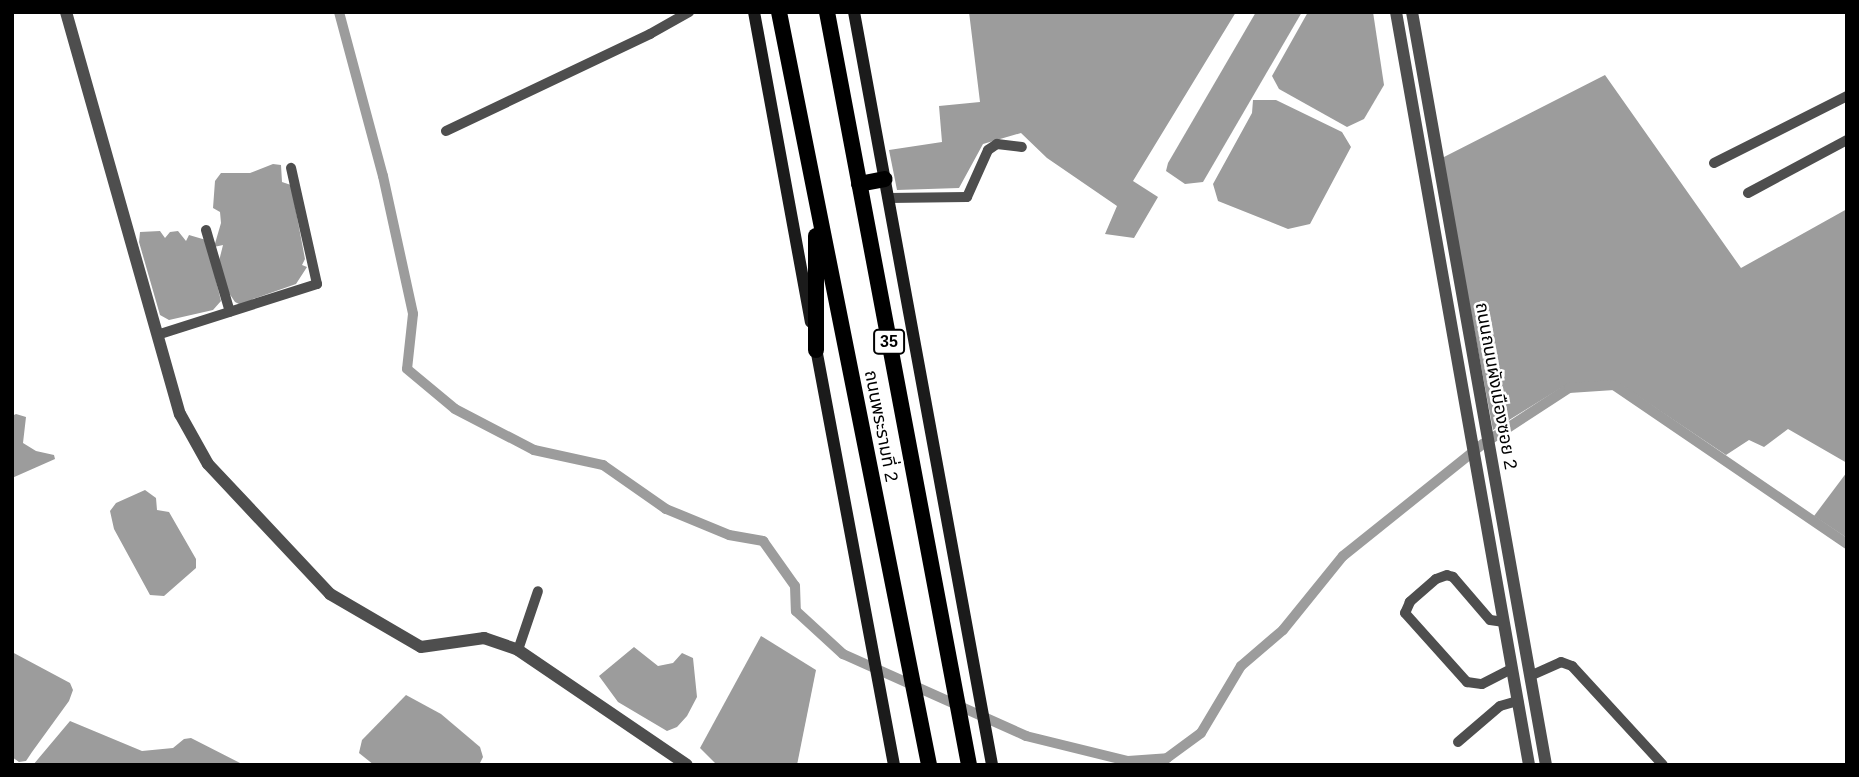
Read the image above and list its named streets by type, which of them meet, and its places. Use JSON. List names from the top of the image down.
{
  "streets": {
    "highway": ["35", "ถนนพระรามที่ 2"],
    "street": ["ถนนถนนผังเมืองซอย 2"]
  }
}
